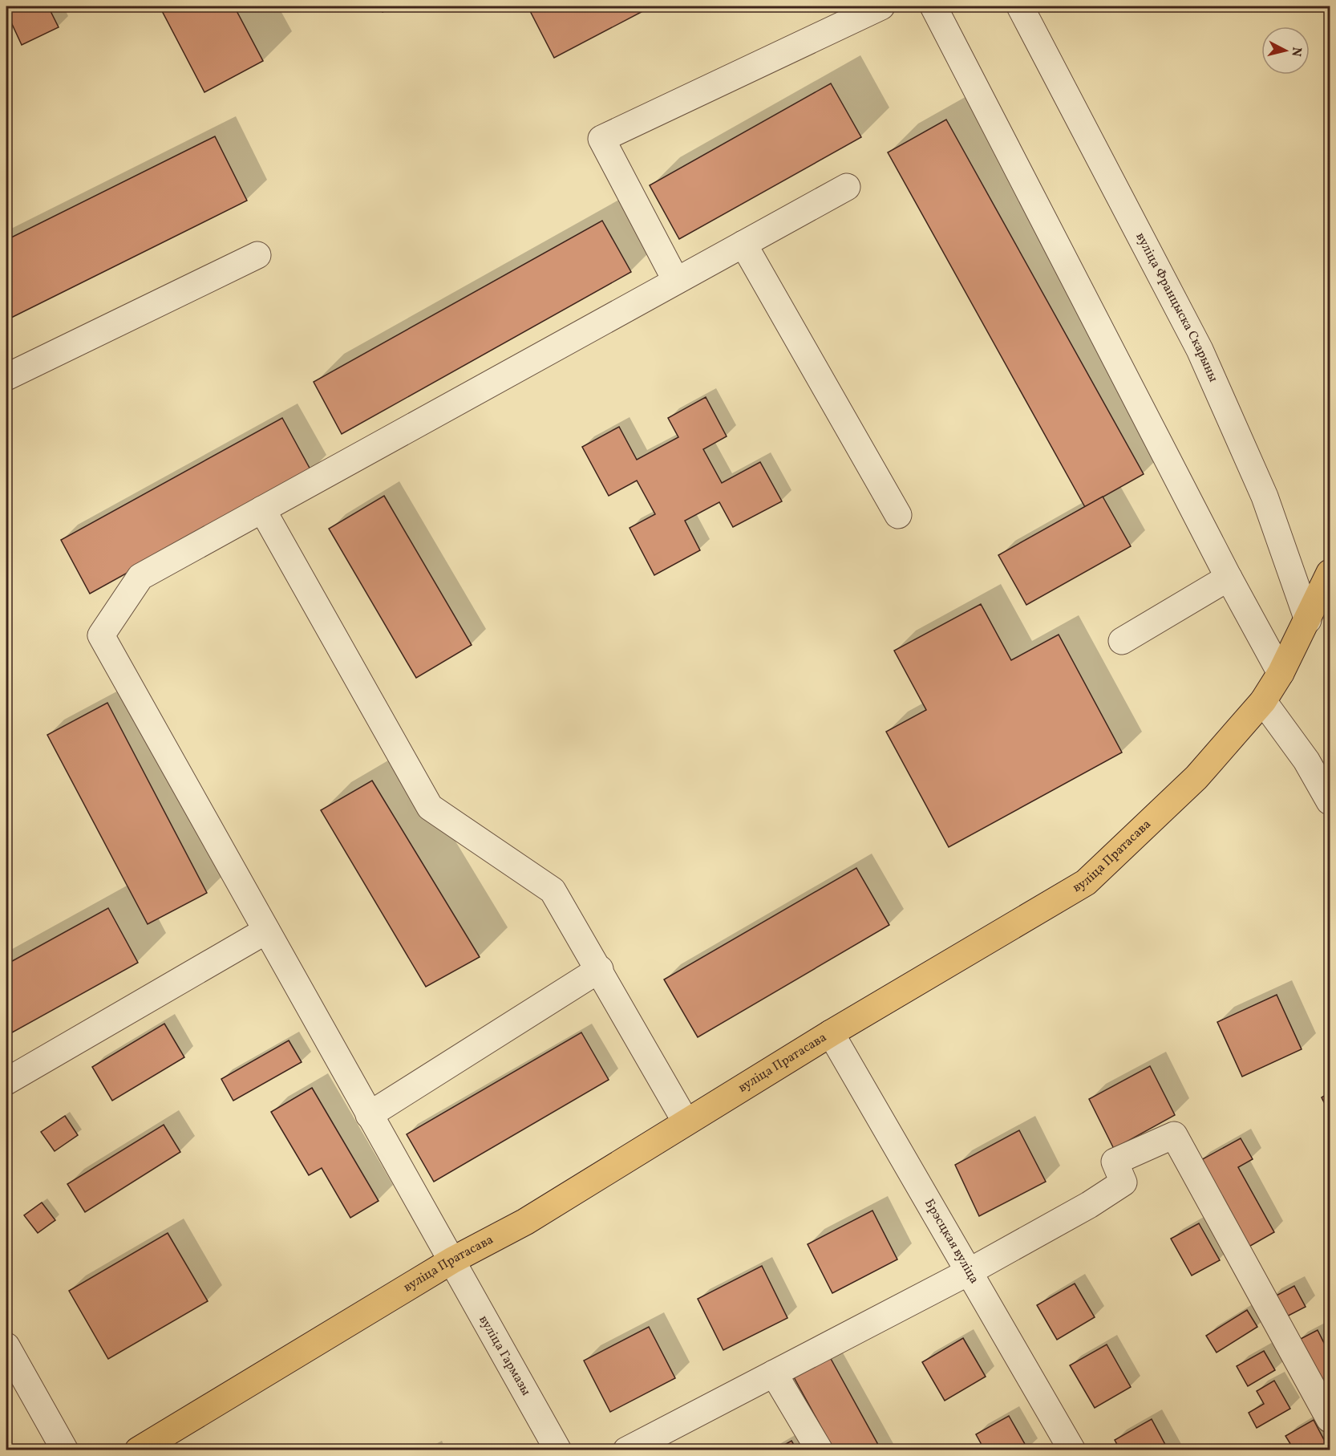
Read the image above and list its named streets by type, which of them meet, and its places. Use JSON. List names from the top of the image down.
{
  "streets": {
    "main road": ["вуліца Пратасава"],
    "street": ["вуліца Францыска Скарыны", "Брэсцкая вуліца", "вуліца Гармазы"]
  },
  "crossings": [
    ["вуліца Францыска Скарыны", "вуліца Пратасава"],
    ["вуліца Пратасава", "Брэсцкая вуліца"],
    ["вуліца Пратасава", "вуліца Гармазы"]
  ],
  "north": "right"
}
